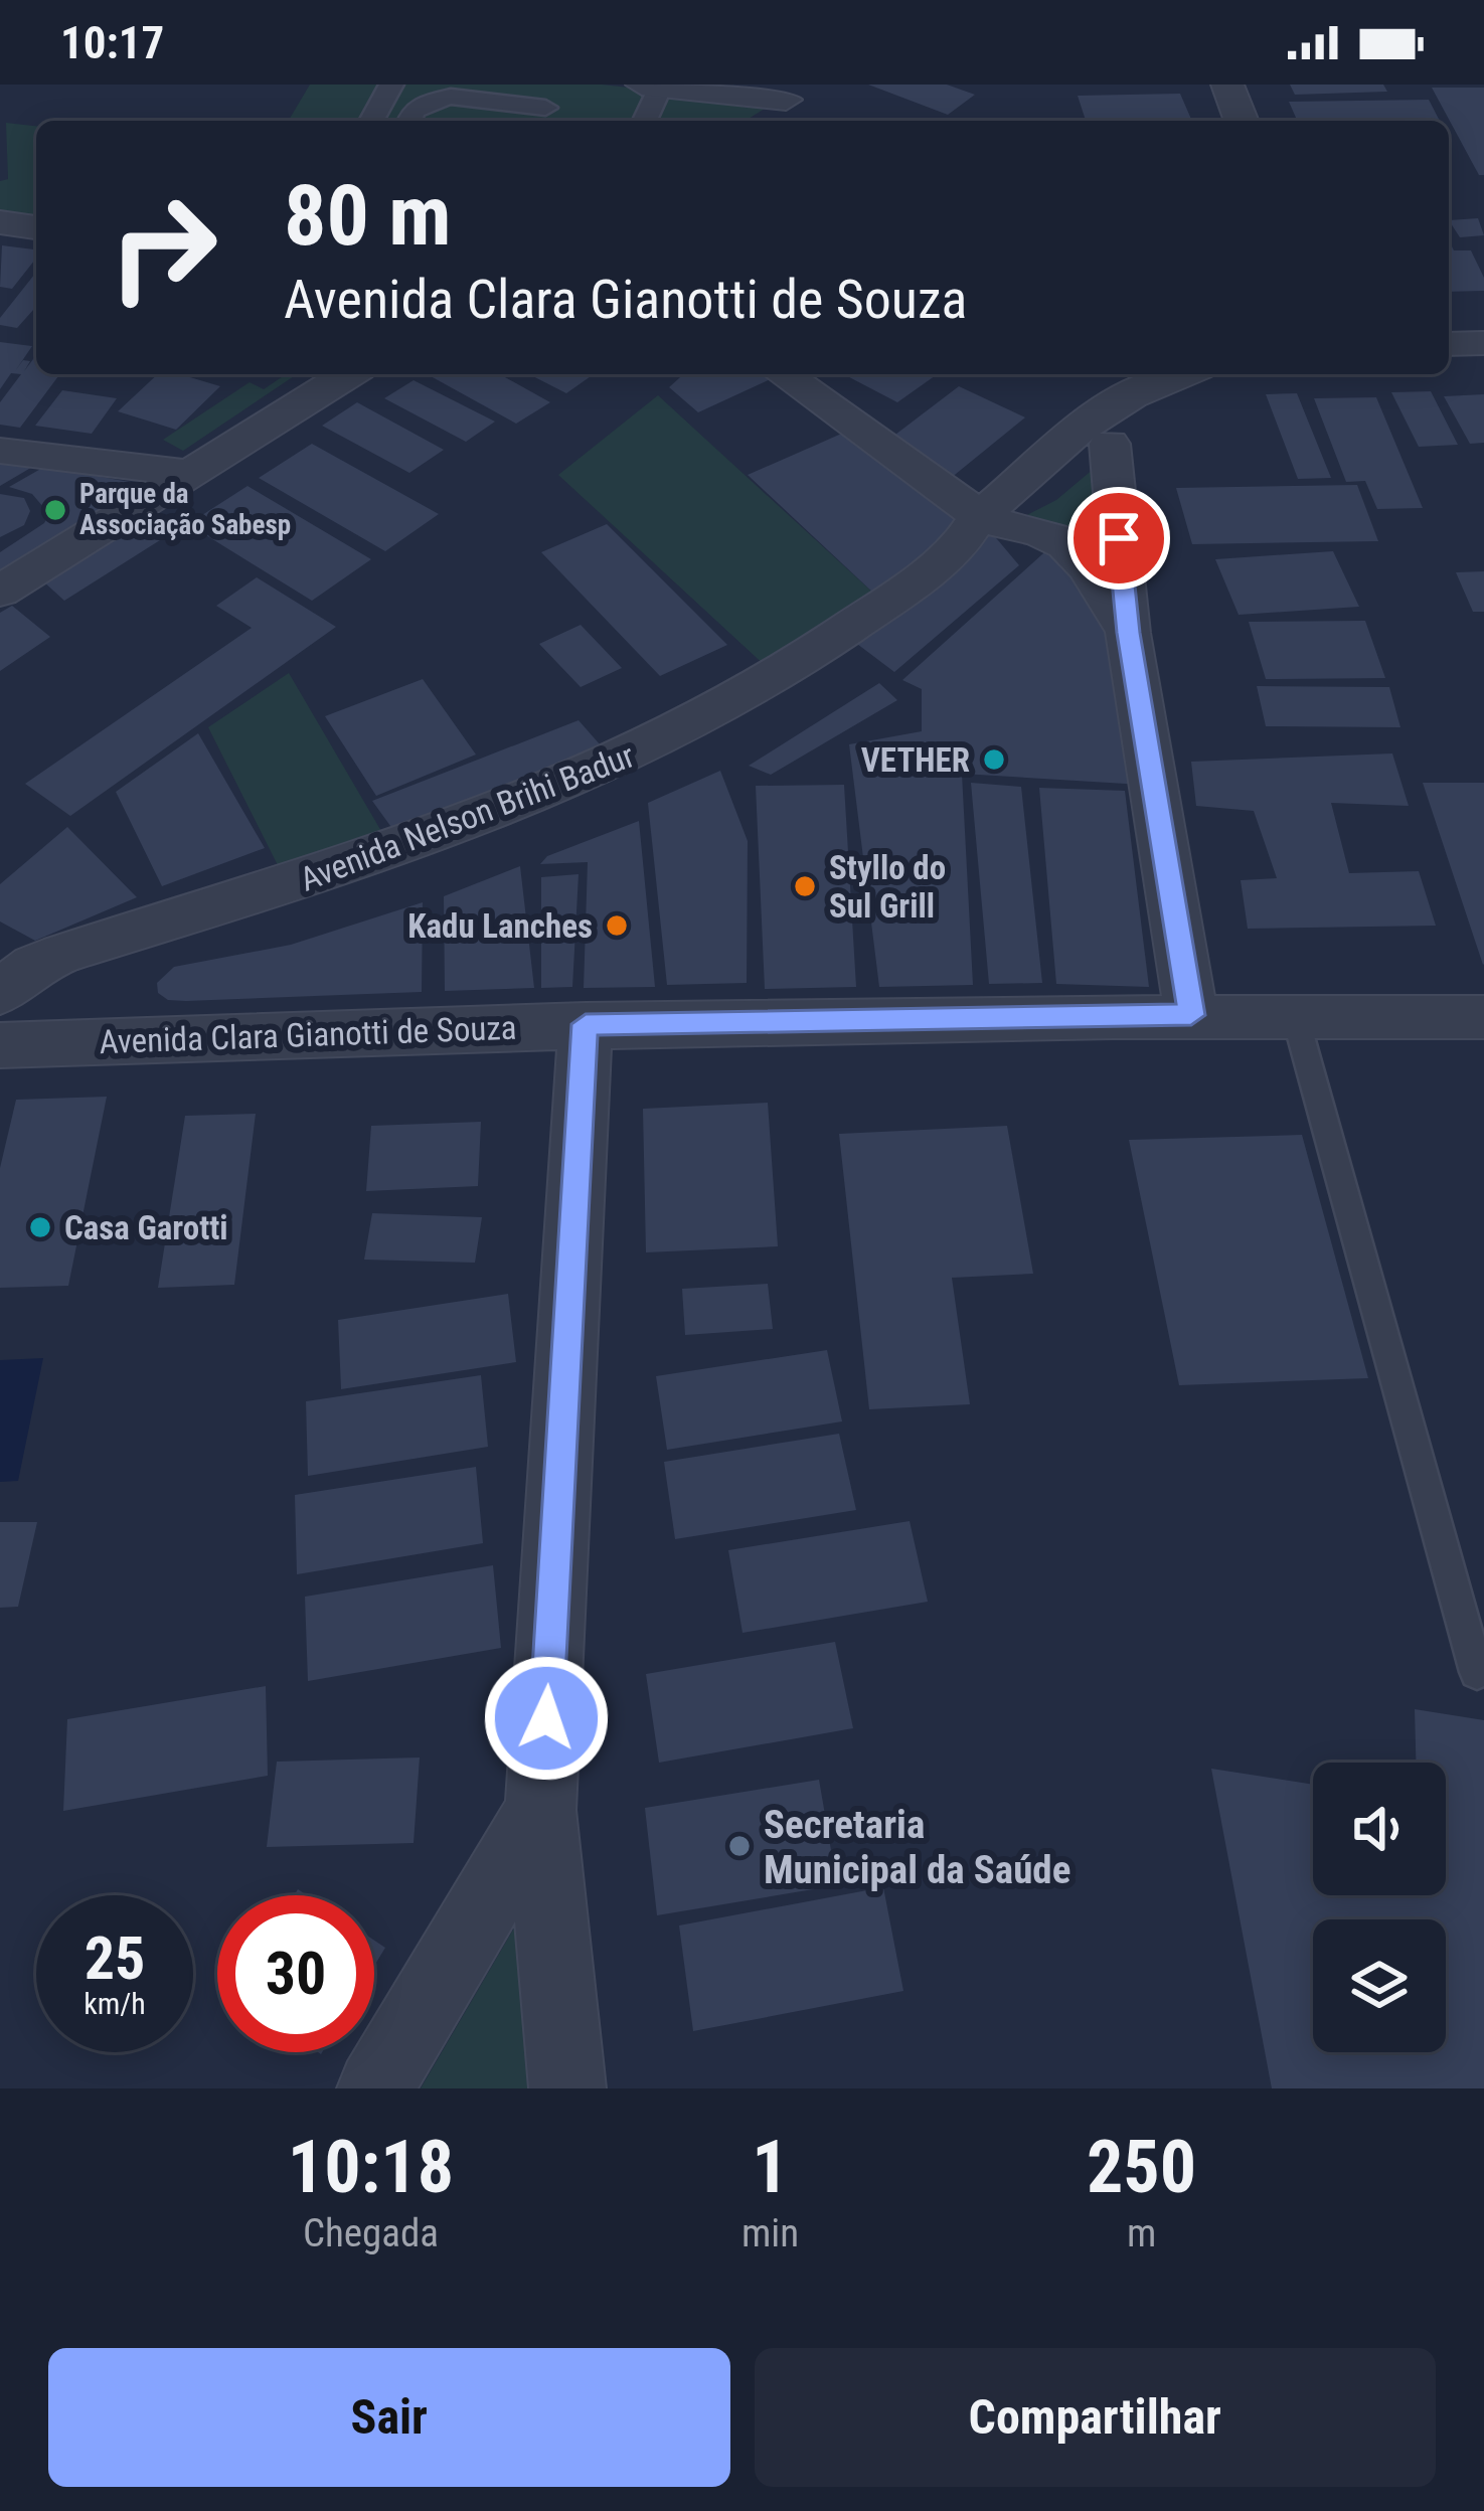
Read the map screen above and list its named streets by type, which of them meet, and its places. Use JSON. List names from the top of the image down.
{
  "streets": {
    "street": ["Avenida Nelson Brihi Badur", "Avenida Clara Gianotti de Souza"]
  },
  "places": [
    "Parque da Associação Sabesp",
    "VETHER",
    "Styllo do Sul Grill",
    "Kadu Lanches",
    "Casa Garotti",
    "Secretaria Municipal da Saúde"
  ],
  "page": {
    "status": "10:17",
    "turn": ["80 m", "Avenida Clara Gianotti de Souza"],
    "speed": "25 km/h",
    "limit": "30",
    "eta": [
      "10:18",
      "Chegada",
      "1",
      "min",
      "250",
      "m"
    ],
    "buttons": ["Sair", "Compartilhar"]
  }
}
